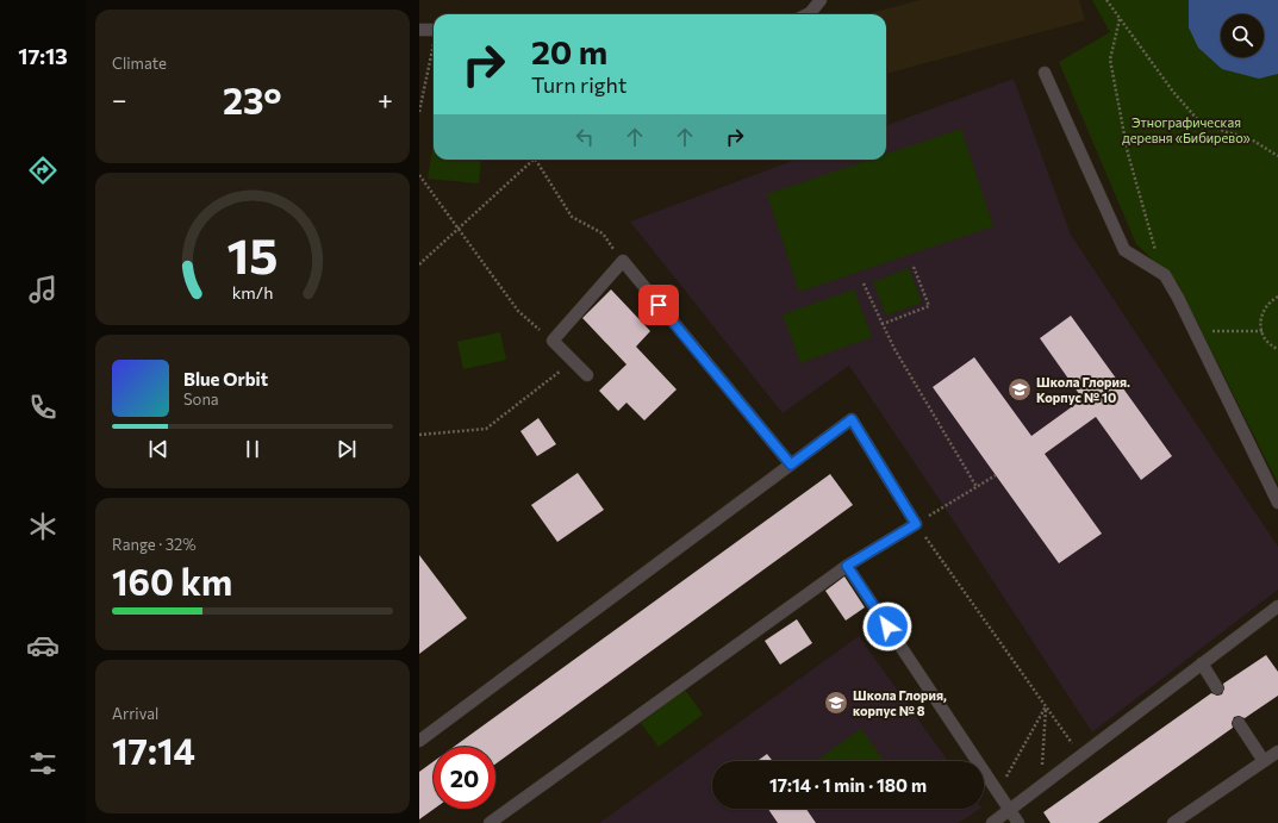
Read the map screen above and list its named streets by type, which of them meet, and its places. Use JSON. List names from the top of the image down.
{
  "parks": ["Этнографическая деревня «Бибирево»"],
  "places": {
    "school or university": ["Школа Глория. Корпус № 10", "Школа Глория, корпус № 8"]
  },
  "page": {
    "tabs": "17:13",
    "tile": [
      "Climate",
      ["Range · 32%", "160 km"],
      ["Arrival", "17:14"]
    ],
    "turn": ["20 m", "Turn right"],
    "heat": ["−", "23°", "+"],
    "song": ["Blue Orbit", "Sona"],
    "limit": "20",
    "trip": "17:14 · 1 min · 180 m",
    "gauge": ["15", "km/h"]
  }
}
